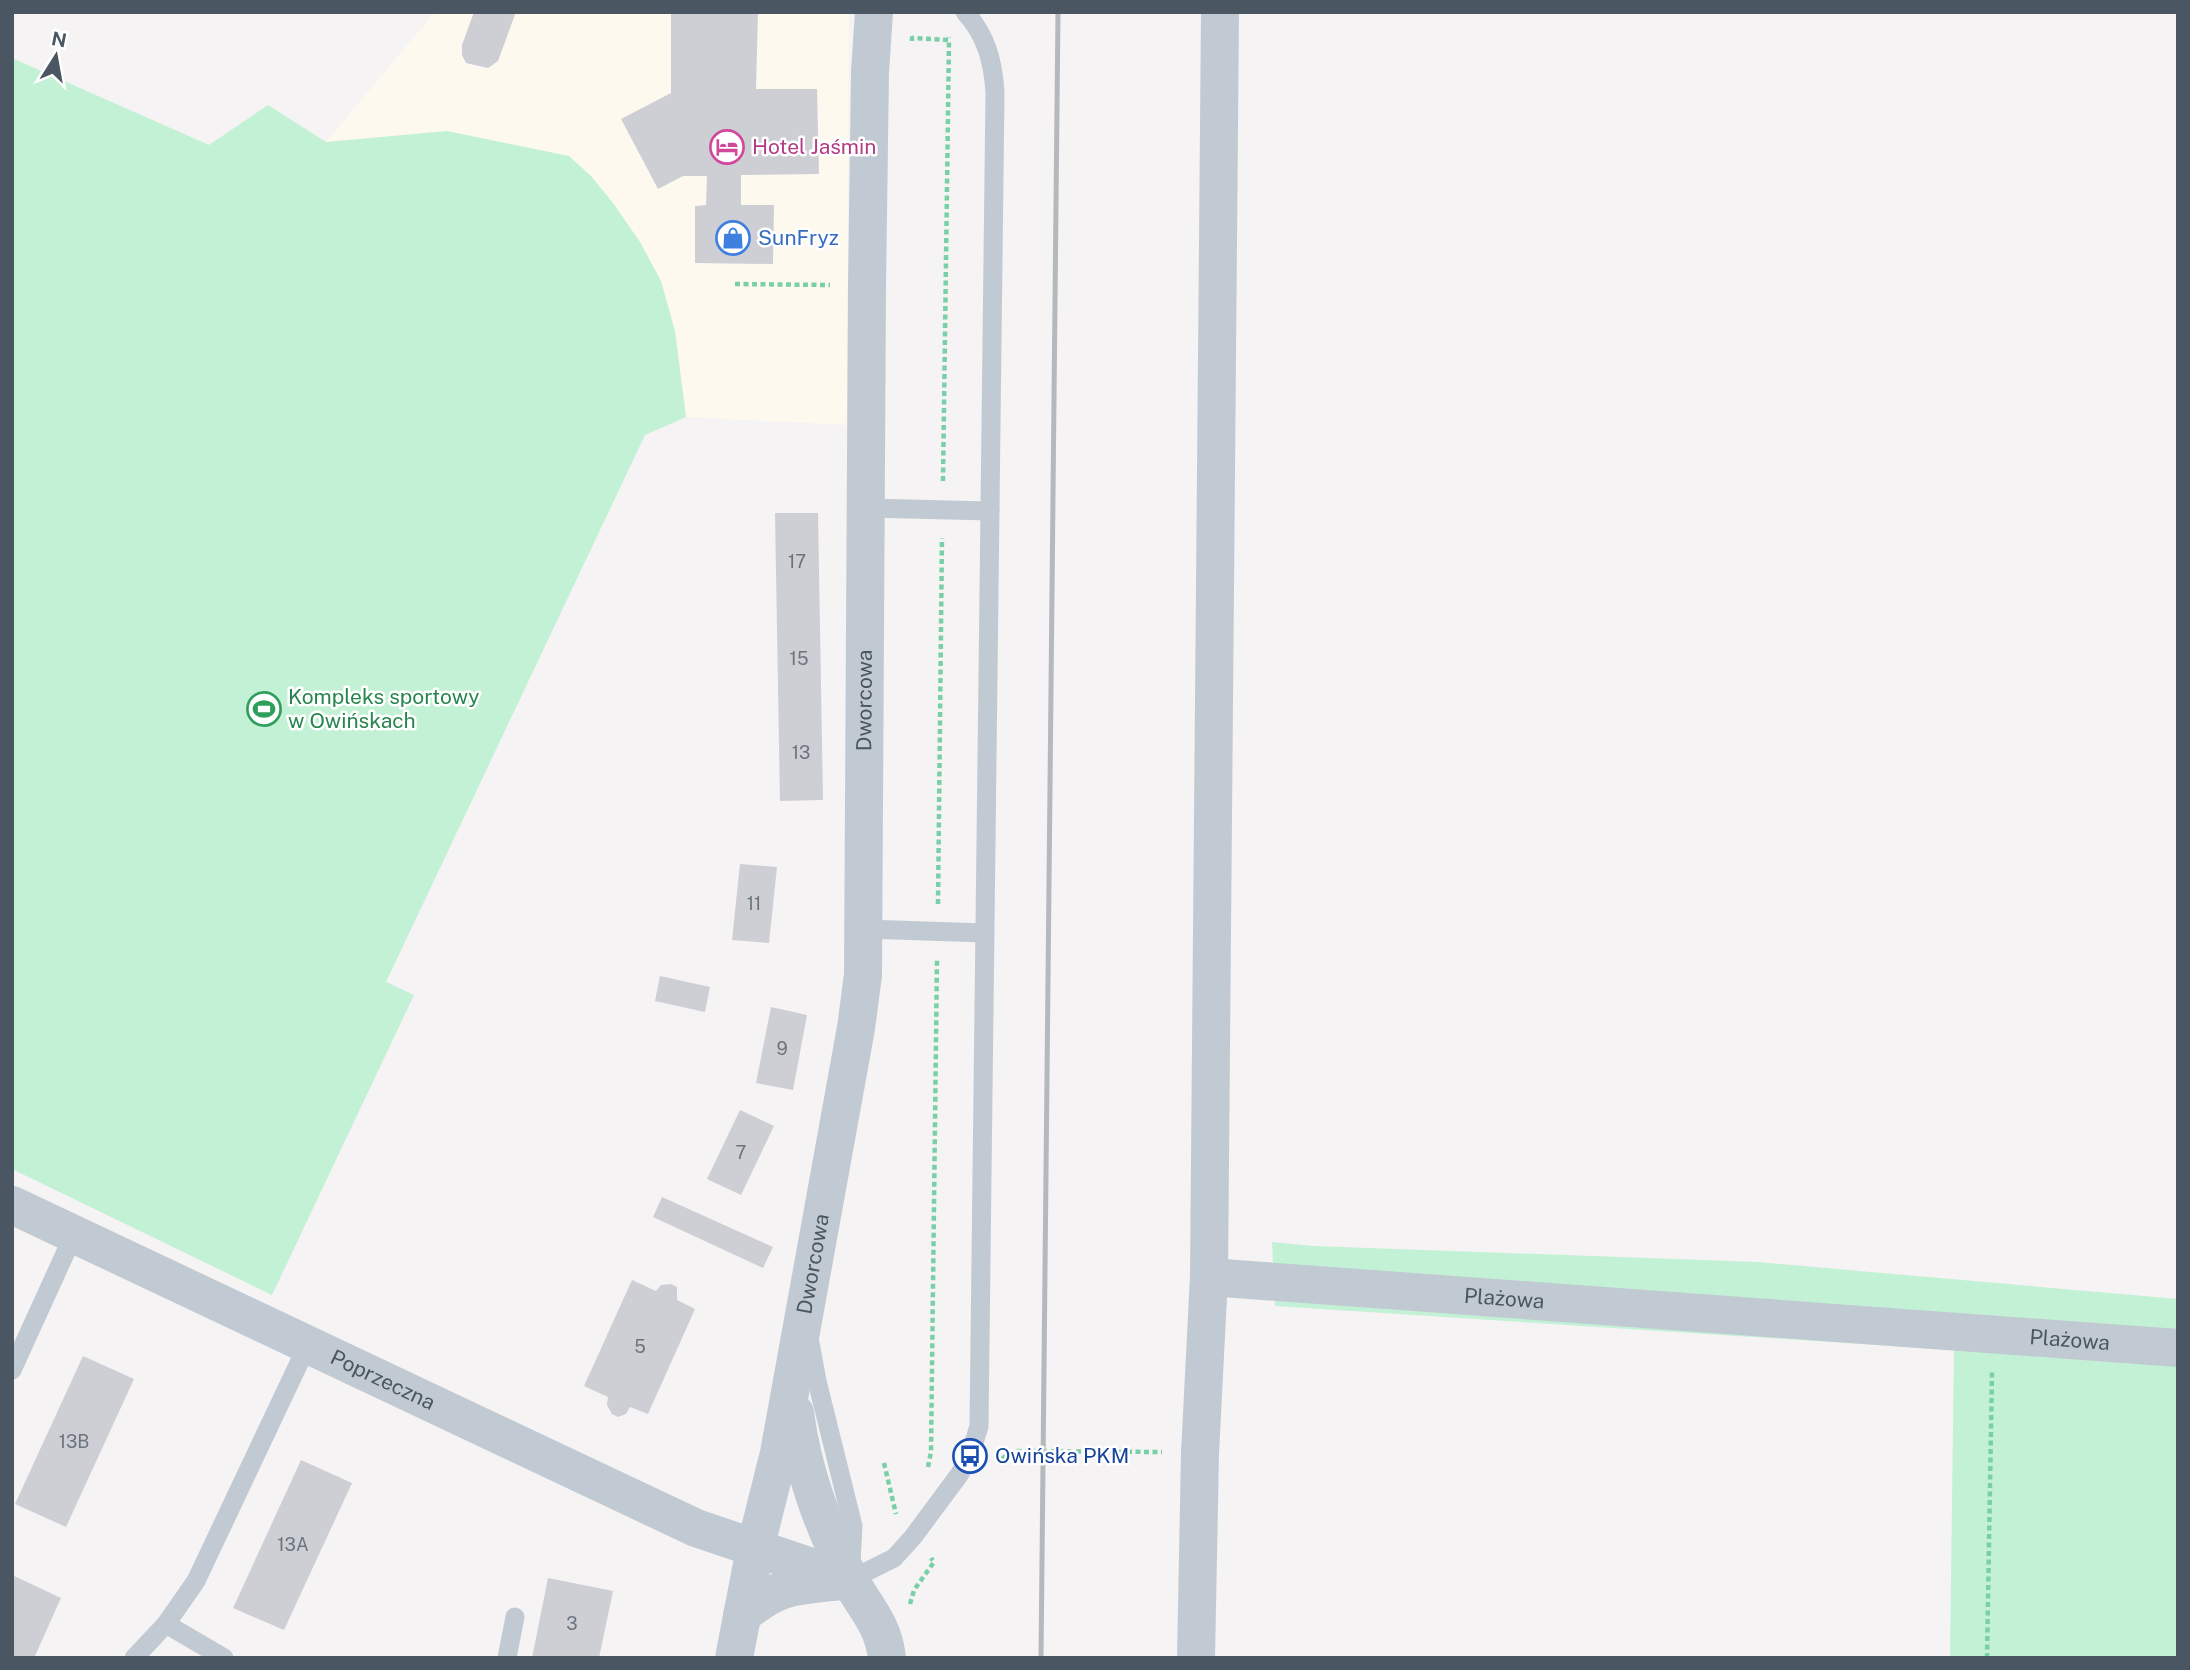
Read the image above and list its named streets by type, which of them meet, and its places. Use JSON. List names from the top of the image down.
{
  "streets": {
    "street": ["Dworcowa", "Plażowa", "Poprzeczna"]
  },
  "crossings": [
    ["Dworcowa", "Poprzeczna"]
  ],
  "places": {
    "hotel": ["Hotel Jaśmin"],
    "shop": ["SunFryz"],
    "sports": ["Kompleks sportowy w Owińskach"],
    "bus stop": ["Owińska PKM"]
  },
  "house_numbers": [
    "17",
    "15",
    "13",
    "11",
    "9",
    "7",
    "5",
    "13B",
    "13A",
    "3"
  ],
  "north": "top"
}
